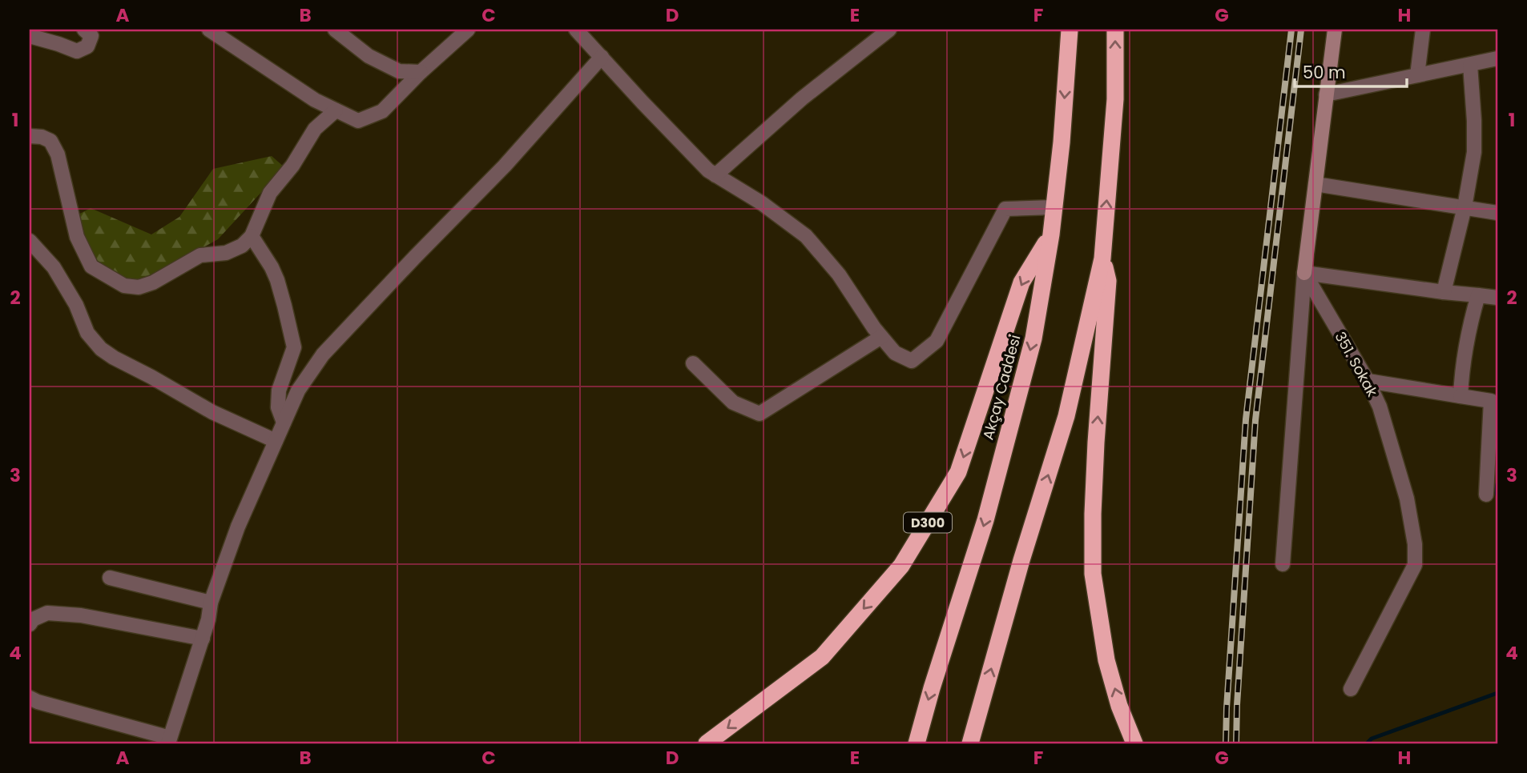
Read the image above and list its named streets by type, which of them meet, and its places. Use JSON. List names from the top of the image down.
{
  "streets": {
    "highway": ["Akçay Caddesi", "D300"],
    "street": ["351. Sokak"]
  },
  "crossings": [
    ["Akçay Caddesi", "D300"]
  ],
  "scale_bar": "50 m",
  "grid": {
    "columns": [
      "A",
      "B",
      "C",
      "D",
      "E",
      "F",
      "G",
      "H"
    ],
    "rows": [
      "1",
      "2",
      "3",
      "4"
    ]
  }
}
